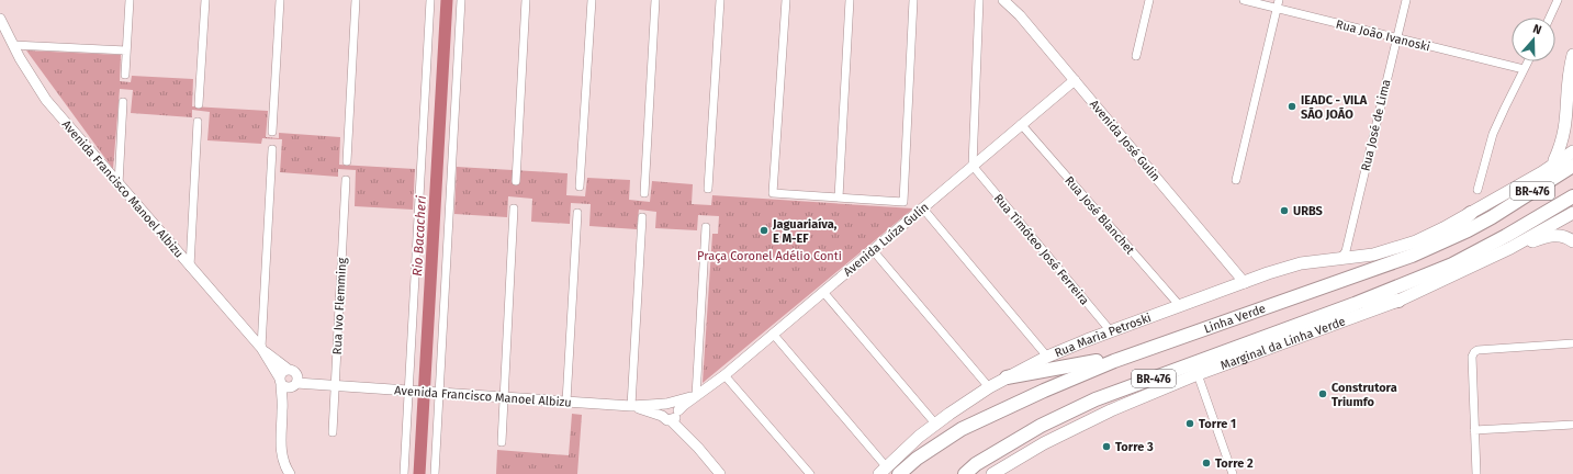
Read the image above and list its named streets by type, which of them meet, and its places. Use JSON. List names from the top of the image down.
{
  "streets": {
    "highway": ["BR-476", "Linha Verde"],
    "main road": ["Rua Maria Petroski", "Marginal da Linha Verde"],
    "street": [
      "Rua João Ivanoski",
      "Rua José de Lima",
      "Avenida José Gulin",
      "Avenida Francisco Manoel Albizu",
      "Rua José Blanchet",
      "Avenida Luíza Gulin",
      "Rua Timóteo José Ferreira",
      "Rua Ivo Flemming"
    ]
  },
  "crossings": [
    ["Rua João Ivanoski", "Rua José de Lima"],
    ["Rua José de Lima", "Rua Maria Petroski"],
    ["Avenida José Gulin", "Avenida Luíza Gulin"],
    ["Avenida José Gulin", "Rua Maria Petroski"],
    ["Avenida Francisco Manoel Albizu", "Avenida Luíza Gulin"],
    ["Avenida Francisco Manoel Albizu", "Rua Ivo Flemming"],
    ["Rua José Blanchet", "Avenida Luíza Gulin"],
    ["Rua José Blanchet", "Rua Maria Petroski"],
    ["Avenida Luíza Gulin", "Rua Timóteo José Ferreira"],
    ["Rua Timóteo José Ferreira", "Rua Maria Petroski"]
  ],
  "water": ["Rio Bacacheri"],
  "parks": ["Praça Coronel Adélio Conti"],
  "places": [
    "IEADC - VILA SÃO JOÃO",
    "URBS",
    "Jaguariaíva, E M-EF",
    "Construtora Triumfo",
    "Torre 1",
    "Torre 3",
    "Torre 2"
  ],
  "north": "top"
}
